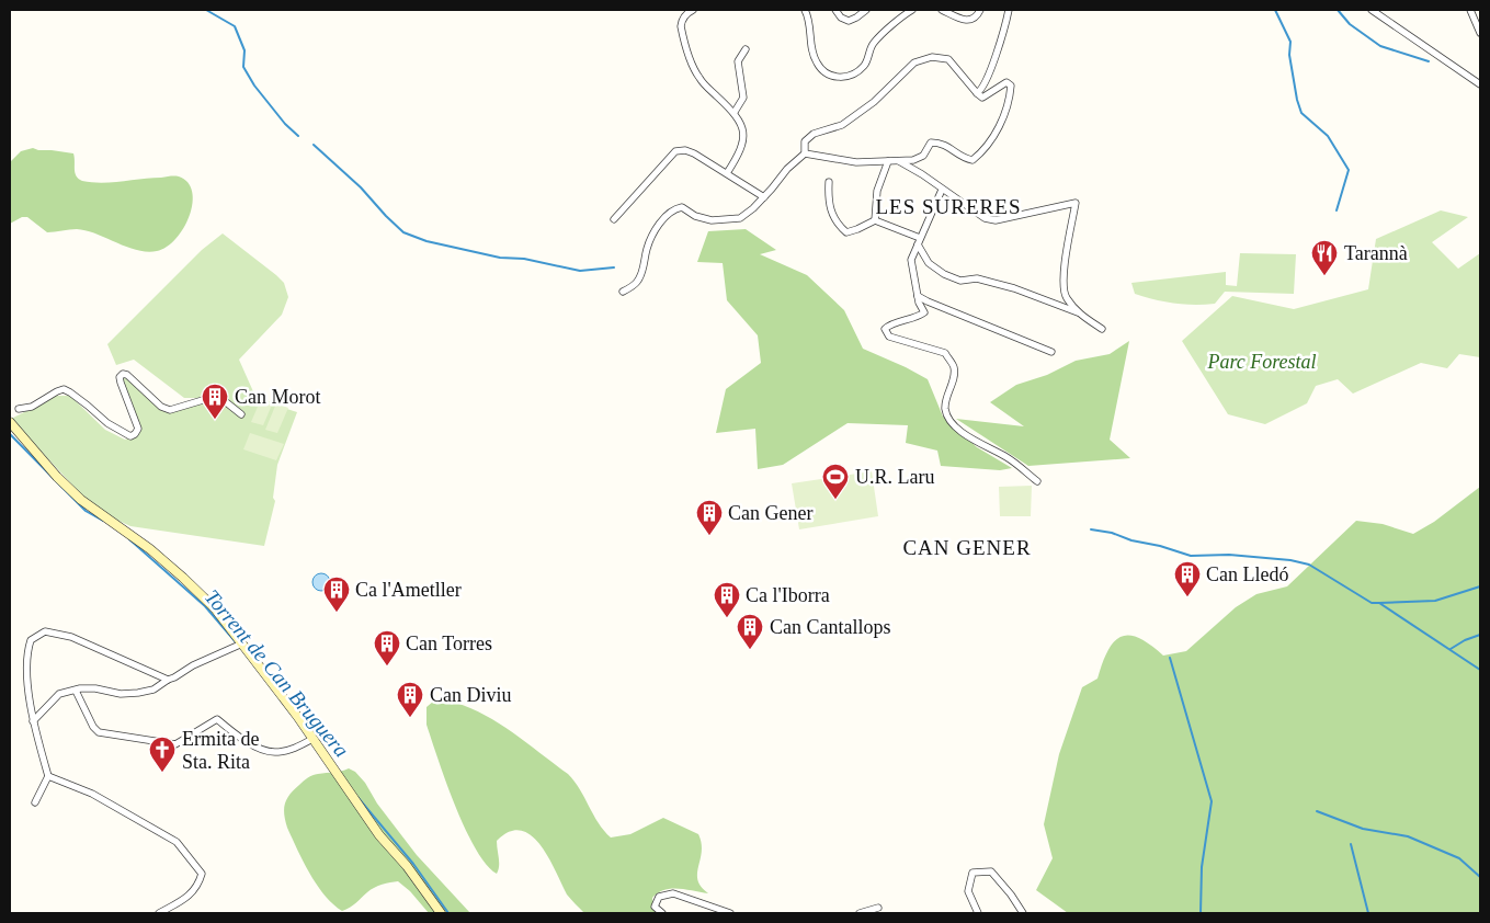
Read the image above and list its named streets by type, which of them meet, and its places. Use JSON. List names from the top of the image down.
{
  "districts": ["LES SURERES", "CAN GENER"],
  "water": ["Torrent de Can Bruguera"],
  "parks": ["Parc Forestal"],
  "places": {
    "restaurant": ["Tarannà"],
    "building": [
      "Can Morot",
      "Can Gener",
      "Can Lledó",
      "Ca l'Ametller",
      "Ca l'Iborra",
      "Can Cantallops",
      "Can Torres",
      "Can Diviu"
    ],
    "sports": ["U.R. Laru"],
    "church": ["Ermita de Sta. Rita"]
  }
}
